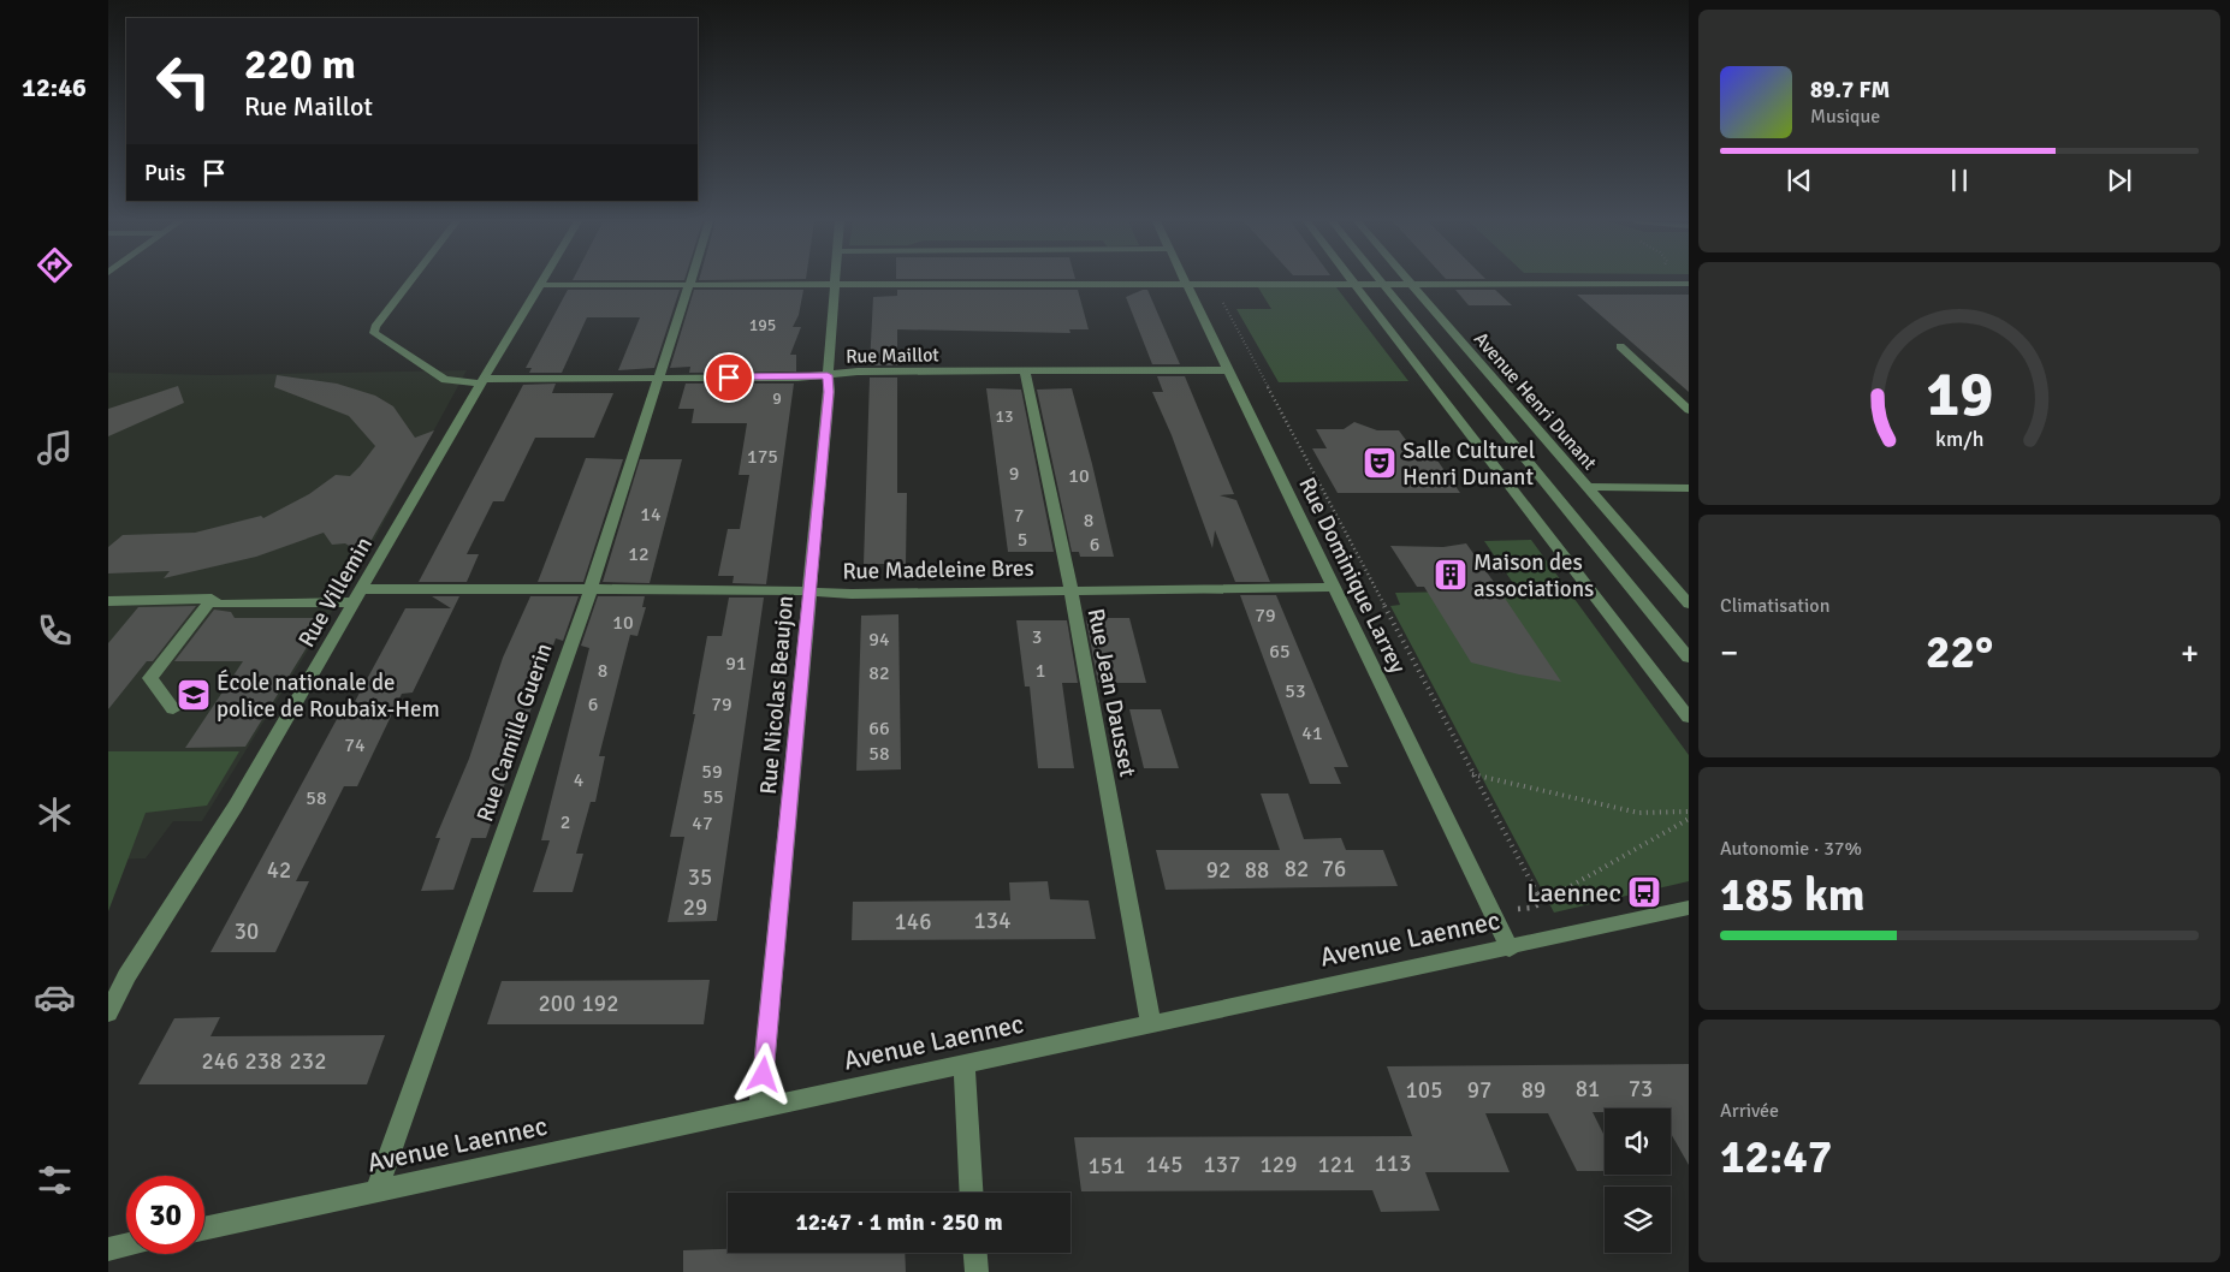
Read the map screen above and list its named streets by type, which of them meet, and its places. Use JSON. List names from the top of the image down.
{
  "streets": {
    "street": [
      "Rue Maillot",
      "Avenue Henri Dunant",
      "Rue Madeleine Bres",
      "Rue Dominique Larrey",
      "Rue Villemin",
      "Rue Jean Dausset",
      "Rue Nicolas Beaujon",
      "Rue Camille Guerin",
      "Avenue Laennec"
    ]
  },
  "crossings": [
    ["Rue Maillot", "Rue Dominique Larrey"],
    ["Rue Maillot", "Rue Villemin"],
    ["Rue Maillot", "Rue Jean Dausset"],
    ["Rue Maillot", "Rue Nicolas Beaujon"],
    ["Rue Maillot", "Rue Camille Guerin"],
    ["Rue Madeleine Bres", "Rue Dominique Larrey"],
    ["Rue Madeleine Bres", "Rue Villemin"],
    ["Rue Madeleine Bres", "Rue Jean Dausset"],
    ["Rue Madeleine Bres", "Rue Nicolas Beaujon"],
    ["Rue Madeleine Bres", "Rue Camille Guerin"],
    ["Rue Dominique Larrey", "Avenue Laennec"],
    ["Rue Jean Dausset", "Avenue Laennec"],
    ["Rue Nicolas Beaujon", "Avenue Laennec"],
    ["Rue Camille Guerin", "Avenue Laennec"]
  ],
  "places": {
    "theatre": ["Salle Culturel Henri Dunant"],
    "building": ["Maison des associations"],
    "school or university": ["École nationale de police de Roubaix-Hem"],
    "bus stop": ["Laennec"]
  },
  "house_numbers": [
    "195",
    "9",
    "13",
    "175",
    "9",
    "10",
    "14",
    "7",
    "8",
    "5",
    "6",
    "12",
    "79",
    "10",
    "3",
    "94",
    "65",
    "91",
    "8",
    "1",
    "82",
    "53",
    "6",
    "79",
    "66",
    "41",
    "74",
    "58",
    "59",
    "4",
    "55",
    "58",
    "2",
    "47",
    "82",
    "76",
    "42",
    "92",
    "88",
    "35",
    "29",
    "134",
    "146",
    "30",
    "200",
    "192",
    "246",
    "238",
    "232",
    "81",
    "73",
    "105",
    "97",
    "89",
    "113",
    "145",
    "137",
    "129",
    "121",
    "151"
  ],
  "page": {
    "tabs": "12:46",
    "turn": ["220 m", "Rue Maillot"],
    "song": ["89.7 FM", "Musique"],
    "then": "Puis",
    "tile": [
      "Climatisation",
      ["Autonomie · 37%", "185 km"],
      ["Arrivée", "12:47"]
    ],
    "heat": ["−", "22°", "+"],
    "limit": "30",
    "trip": "12:47 · 1 min · 250 m",
    "gauge": ["19", "km/h"]
  }
}
